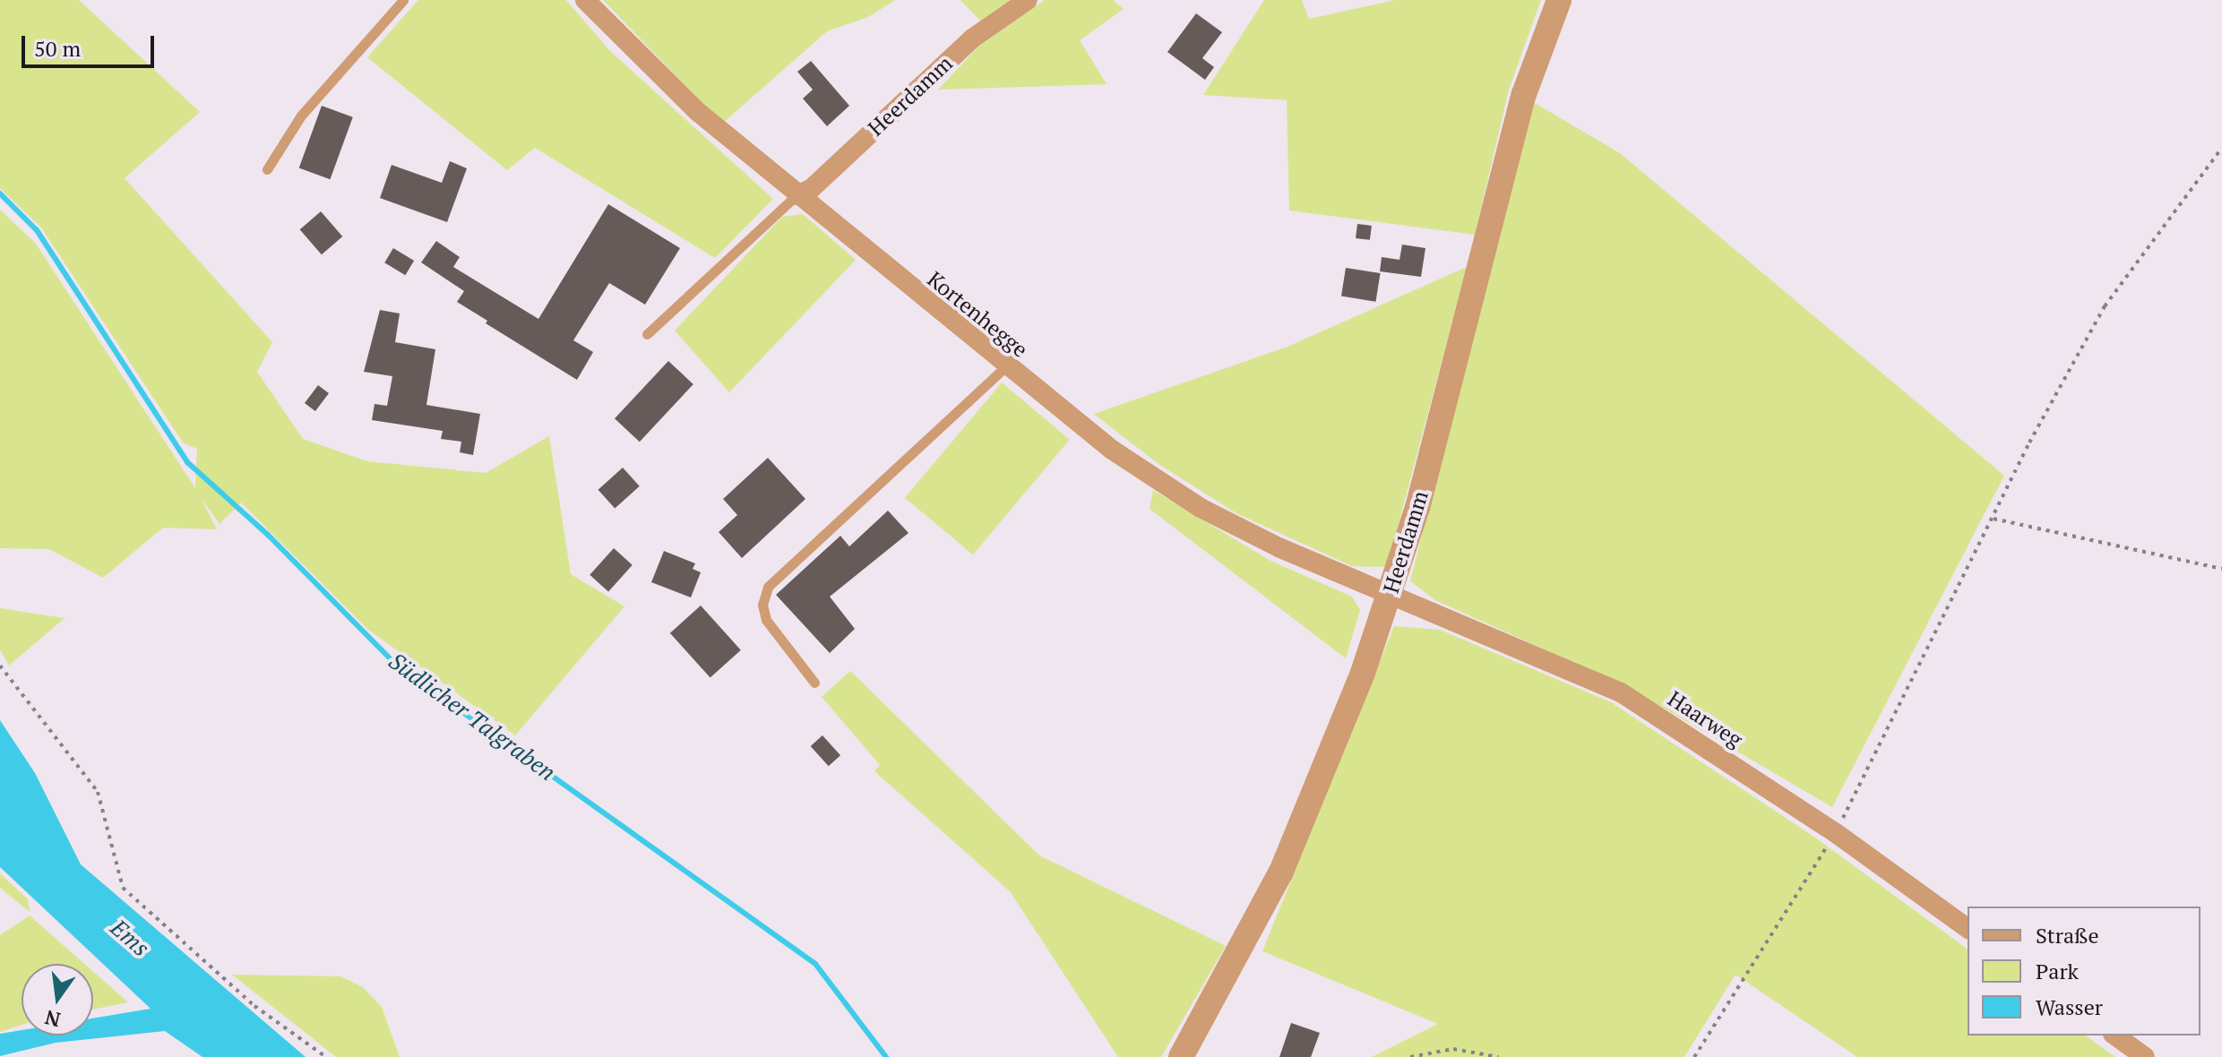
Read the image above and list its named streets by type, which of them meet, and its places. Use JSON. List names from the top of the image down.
{
  "streets": {
    "street": ["Heerdamm", "Kortenhegge", "Haarweg"]
  },
  "crossings": [
    ["Heerdamm", "Kortenhegge"],
    ["Heerdamm", "Haarweg"],
    ["Kortenhegge", "Haarweg"]
  ],
  "water": ["Südlicher Talgraben", "Ems"],
  "legend": ["Straße", "Park", "Wasser"],
  "scale_bar": "50 m",
  "north": "bottom"
}
